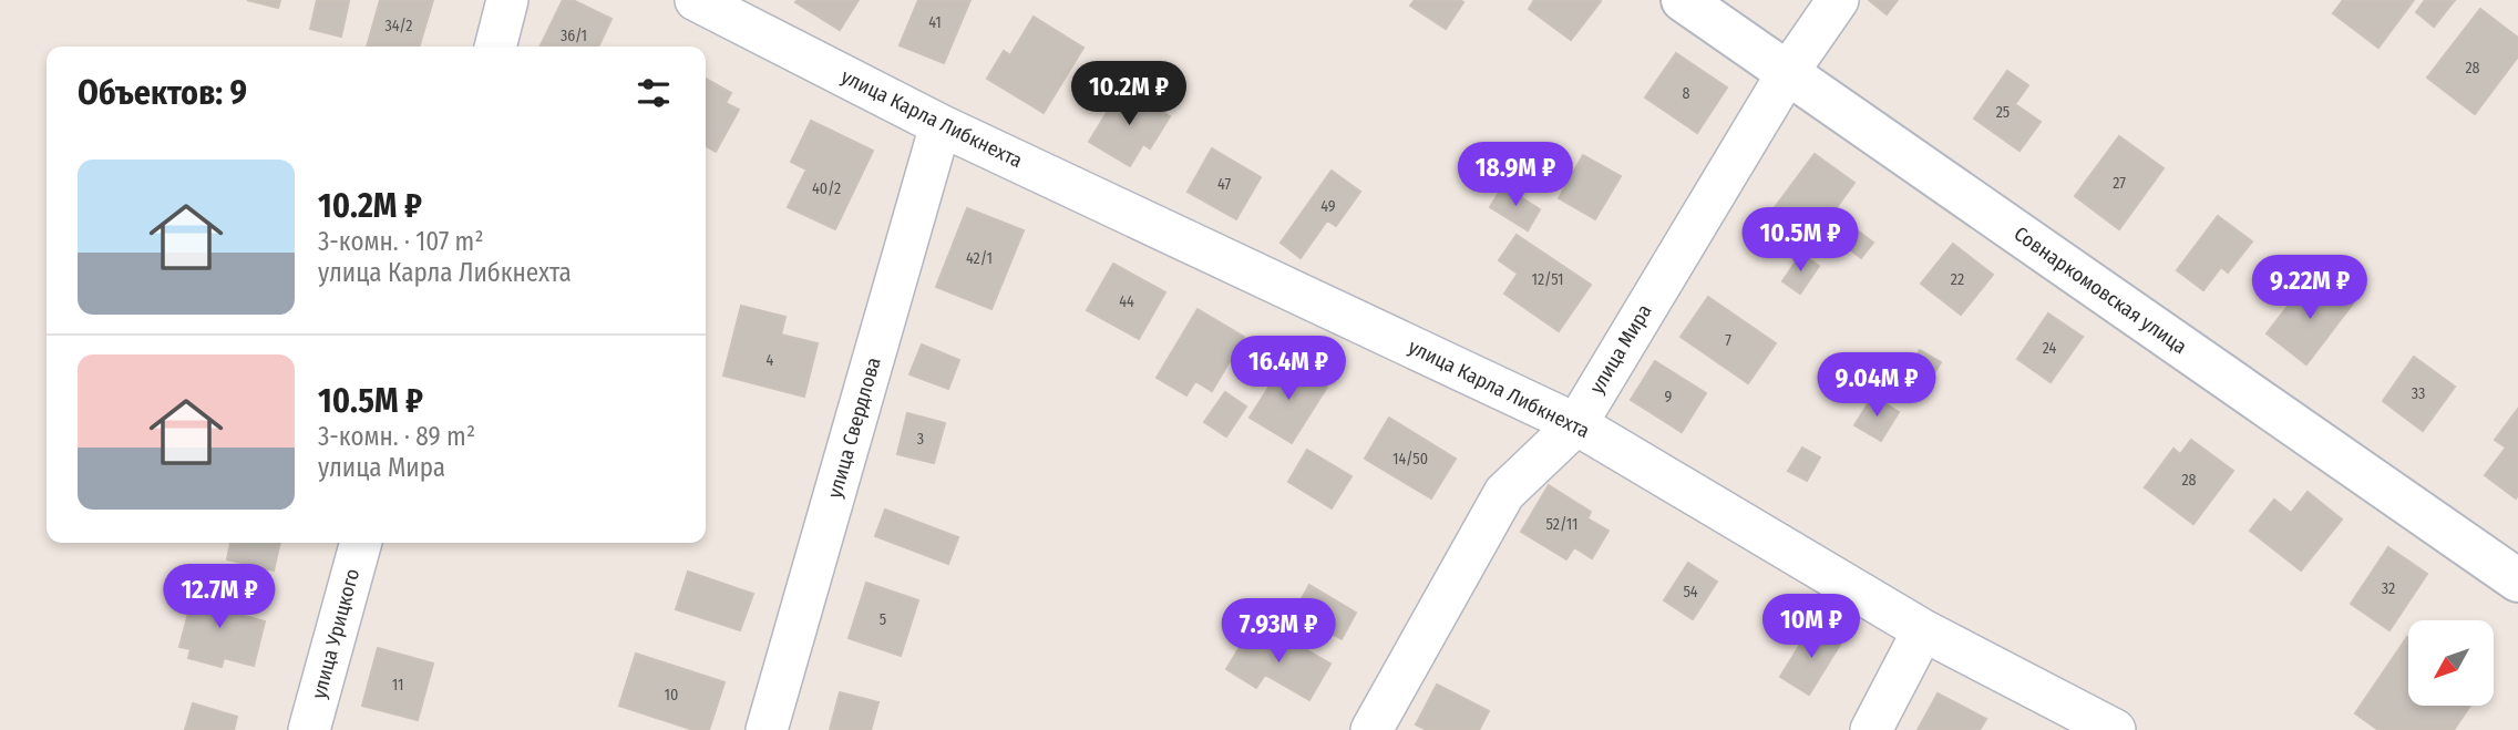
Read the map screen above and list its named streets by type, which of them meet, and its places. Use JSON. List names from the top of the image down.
{
  "streets": {
    "street": [
      "улица Карла Либкнехта",
      "Совнаркомовская улица",
      "улица Мира",
      "улица Свердлова",
      "улица Урицкого"
    ]
  },
  "crossings": [
    ["улица Карла Либкнехта", "улица Мира"],
    ["улица Карла Либкнехта", "улица Свердлова"],
    ["Совнаркомовская улица", "улица Мира"]
  ],
  "house_numbers": [
    "41",
    "34/2",
    "36/1",
    "28",
    "8",
    "25",
    "27",
    "47",
    "40/2",
    "49",
    "42/1",
    "12/51",
    "22",
    "44",
    "7",
    "24",
    "4",
    "33",
    "9",
    "3",
    "14/50",
    "28",
    "52/11",
    "32",
    "54",
    "5",
    "11",
    "10"
  ],
  "north": "bottom left",
  "page": {
    "heading": "Объектов: 9",
    "price": [
      "10.2M ₽",
      "18.9M ₽",
      "10.5M ₽",
      "9.22M ₽",
      "16.4M ₽",
      "9.04M ₽",
      "12.7M ₽",
      "10M ₽",
      "7.93M ₽"
    ],
    "list": [
      {
        "name": "10.2M ₽",
        "note": "3-комн. · 107 m² · улица Карла Либкнехта"
      },
      {
        "name": "10.5M ₽",
        "note": "3-комн. · 89 m² · улица Мира"
      }
    ]
  }
}
